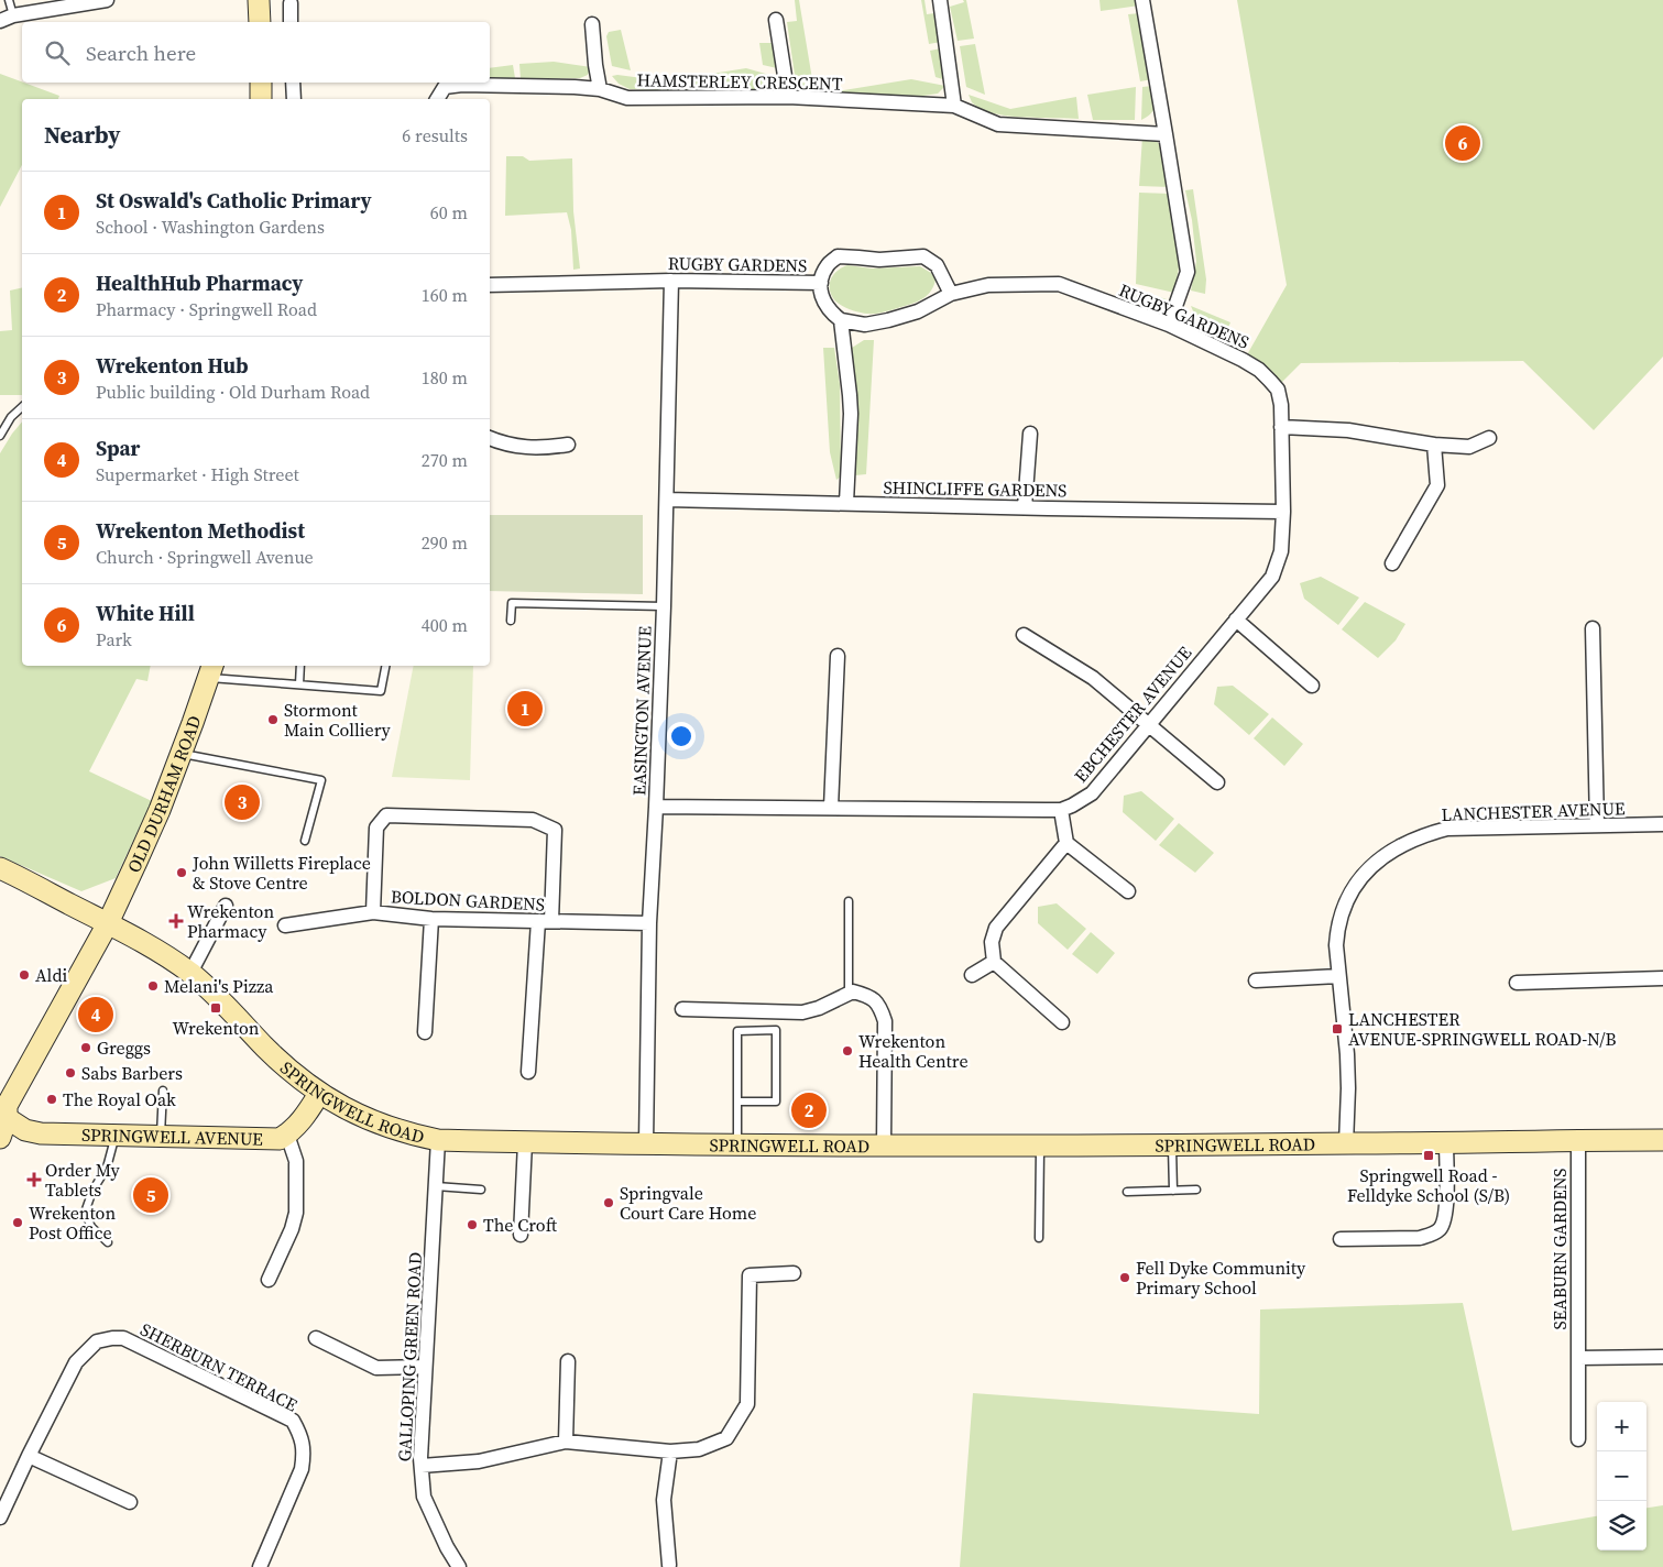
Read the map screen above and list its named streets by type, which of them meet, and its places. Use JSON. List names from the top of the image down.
{
  "streets": {
    "main road": ["OLD DURHAM ROAD", "SPRINGWELL ROAD", "SPRINGWELL AVENUE"],
    "street": [
      "HAMSTERLEY CRESCENT",
      "RUGBY GARDENS",
      "SHINCLIFFE GARDENS",
      "EASINGTON AVENUE",
      "EBCHESTER AVENUE",
      "LANCHESTER AVENUE",
      "BOLDON GARDENS",
      "SEABURN GARDENS",
      "GALLOPING GREEN ROAD",
      "SHERBURN TERRACE"
    ]
  },
  "crossings": [
    ["RUGBY GARDENS", "EASINGTON AVENUE"],
    ["RUGBY GARDENS", "EBCHESTER AVENUE"],
    ["SHINCLIFFE GARDENS", "EASINGTON AVENUE"],
    ["SHINCLIFFE GARDENS", "EBCHESTER AVENUE"],
    ["EASINGTON AVENUE", "EBCHESTER AVENUE"],
    ["EASINGTON AVENUE", "BOLDON GARDENS"],
    ["EASINGTON AVENUE", "SPRINGWELL ROAD"],
    ["OLD DURHAM ROAD", "SPRINGWELL ROAD"],
    ["OLD DURHAM ROAD", "SPRINGWELL AVENUE"],
    ["LANCHESTER AVENUE", "SPRINGWELL ROAD"],
    ["SPRINGWELL ROAD", "SPRINGWELL AVENUE"],
    ["SPRINGWELL ROAD", "SEABURN GARDENS"],
    ["SPRINGWELL ROAD", "GALLOPING GREEN ROAD"]
  ],
  "places": {
    "other": [
      "Stormont Main Colliery",
      "John Willetts Fireplace & Stove Centre",
      "Aldi",
      "Melani's Pizza",
      "Greggs",
      "Wrekenton Health Centre",
      "Sabs Barbers",
      "The Royal Oak",
      "Springvale Court Care Home",
      "Wrekenton Post Office",
      "The Croft",
      "Fell Dyke Community Primary School"
    ],
    "health": ["Wrekenton Pharmacy", "Order My Tablets"],
    "transit": ["Wrekenton", "LANCHESTER AVENUE-SPRINGWELL ROAD-N/B", "Springwell Road - Felldyke School (S/B)"]
  },
  "page": {
    "search": "Search here",
    "heading": ["Nearby", "6 results"],
    "pins": [
      "6",
      "1",
      "3",
      "4",
      "2",
      "5"
    ],
    "list": [
      {
        "mark": "1",
        "name": "St Oswald's Catholic Primary",
        "note": "School · Washington Gardens",
        "value": "60 m"
      },
      {
        "mark": "2",
        "name": "HealthHub Pharmacy",
        "note": "Pharmacy · Springwell Road",
        "value": "160 m"
      },
      {
        "mark": "3",
        "name": "Wrekenton Hub",
        "note": "Public building · Old Durham Road",
        "value": "180 m"
      },
      {
        "mark": "4",
        "name": "Spar",
        "note": "Supermarket · High Street",
        "value": "270 m"
      },
      {
        "mark": "5",
        "name": "Wrekenton Methodist",
        "note": "Church · Springwell Avenue",
        "value": "290 m"
      },
      {
        "mark": "6",
        "name": "White Hill",
        "note": "Park",
        "value": "400 m"
      }
    ],
    "map_buttons": ["+", "−"]
  }
}
